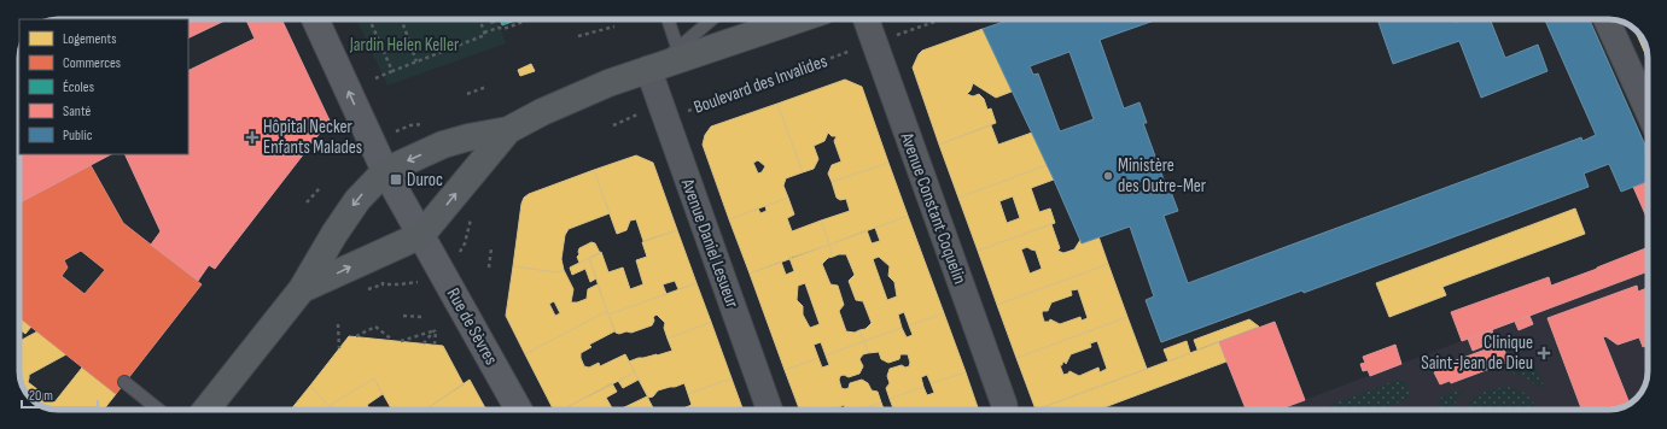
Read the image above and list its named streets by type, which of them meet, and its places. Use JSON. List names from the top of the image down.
{
  "streets": {
    "main road": ["Rue de Sèvres"],
    "street": ["Avenue Constant Coquelin", "Avenue Daniel Lesueur"],
    "path": ["Boulevard des Invalides"]
  },
  "crossings": [
    ["Boulevard des Invalides", "Avenue Constant Coquelin"],
    ["Boulevard des Invalides", "Avenue Daniel Lesueur"]
  ],
  "parks": ["Jardin Helen Keller"],
  "places": {
    "health": ["Hôpital Necker Enfants Malades", "Clinique Saint-Jean de Dieu"],
    "other": ["Ministère des Outre-Mer"],
    "transit": ["Duroc"]
  },
  "legend": [
    "Logements",
    "Commerces",
    "Écoles",
    "Santé",
    "Public"
  ],
  "scale_bar": "20 m"
}
